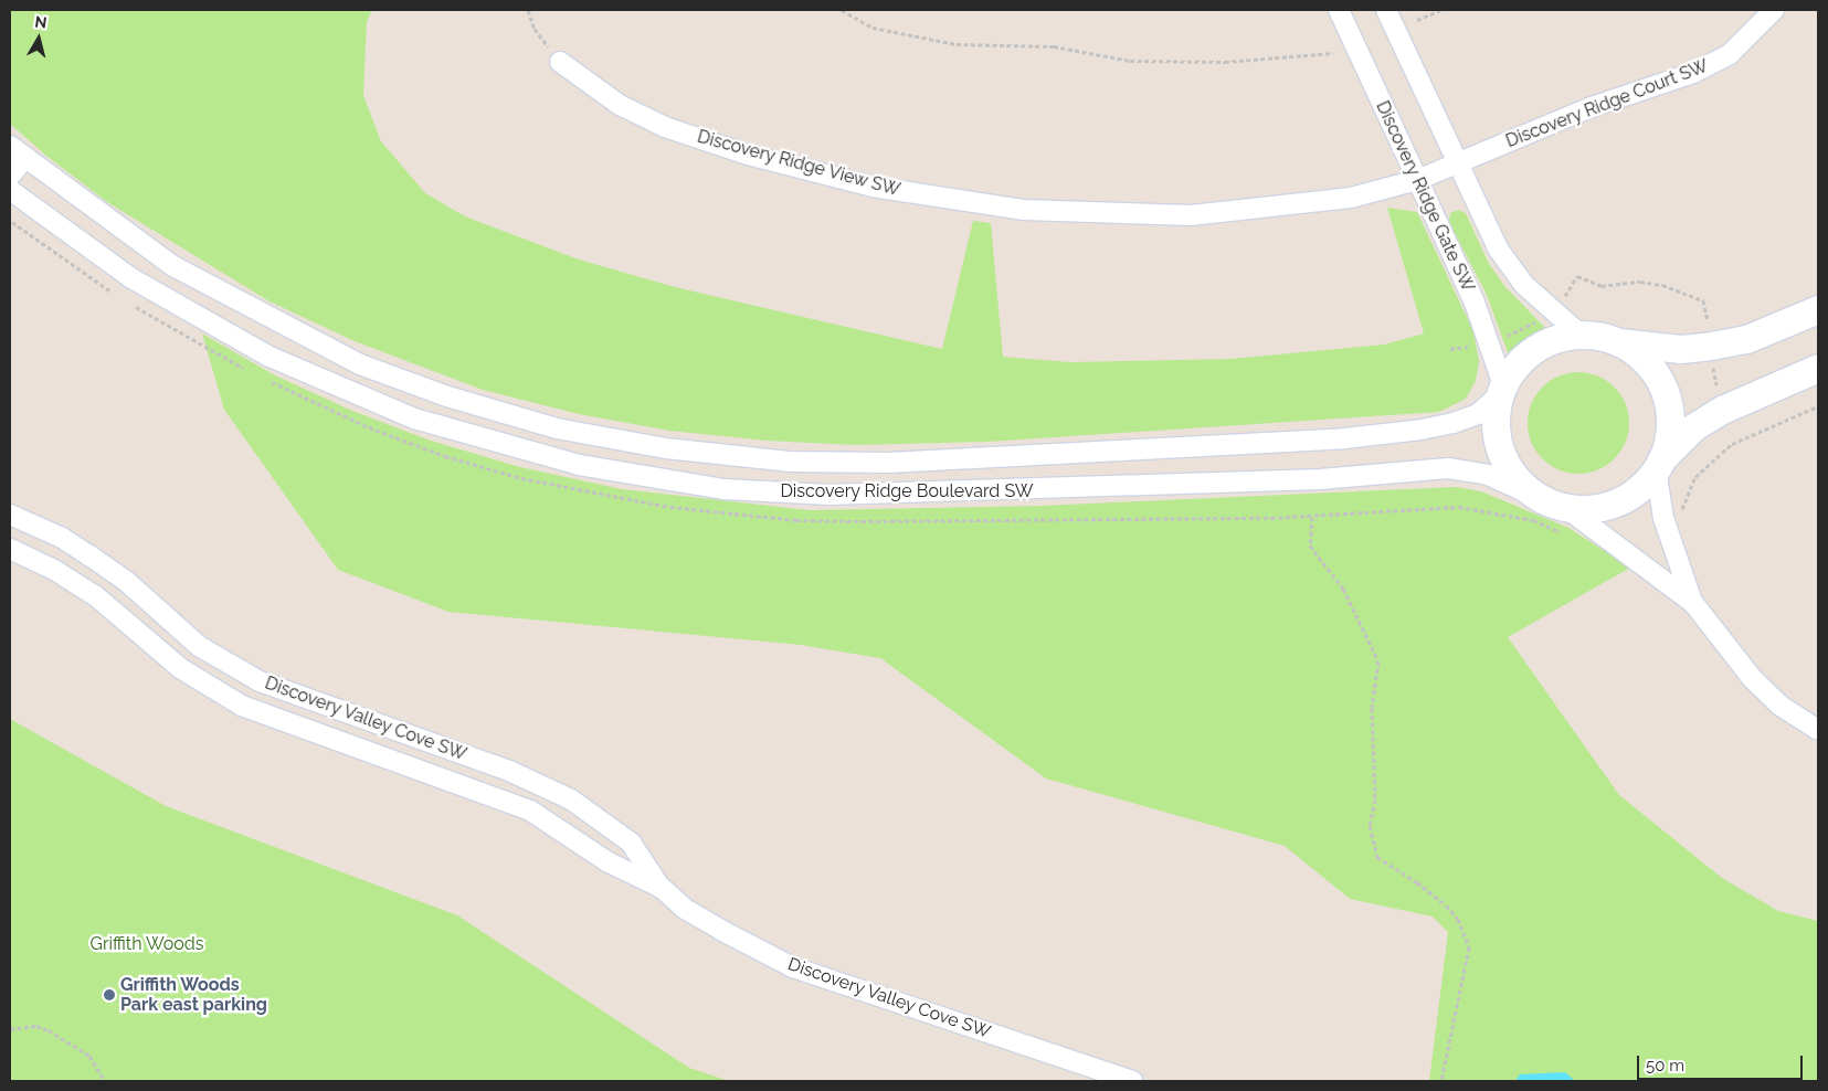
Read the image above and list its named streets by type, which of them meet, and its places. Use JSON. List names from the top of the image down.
{
  "streets": {
    "street": [
      "Discovery Ridge Court SW",
      "Discovery Ridge View SW",
      "Discovery Ridge Gate SW",
      "Discovery Ridge Boulevard SW",
      "Discovery Valley Cove SW"
    ]
  },
  "crossings": [
    ["Discovery Ridge Court SW", "Discovery Ridge View SW"],
    ["Discovery Ridge Court SW", "Discovery Ridge Gate SW"],
    ["Discovery Ridge View SW", "Discovery Ridge Gate SW"],
    ["Discovery Ridge Gate SW", "Discovery Ridge Boulevard SW"]
  ],
  "parks": ["Griffith Woods"],
  "places": ["Griffith Woods Park east parking"],
  "scale_bar": "50 m",
  "north": "top"
}
